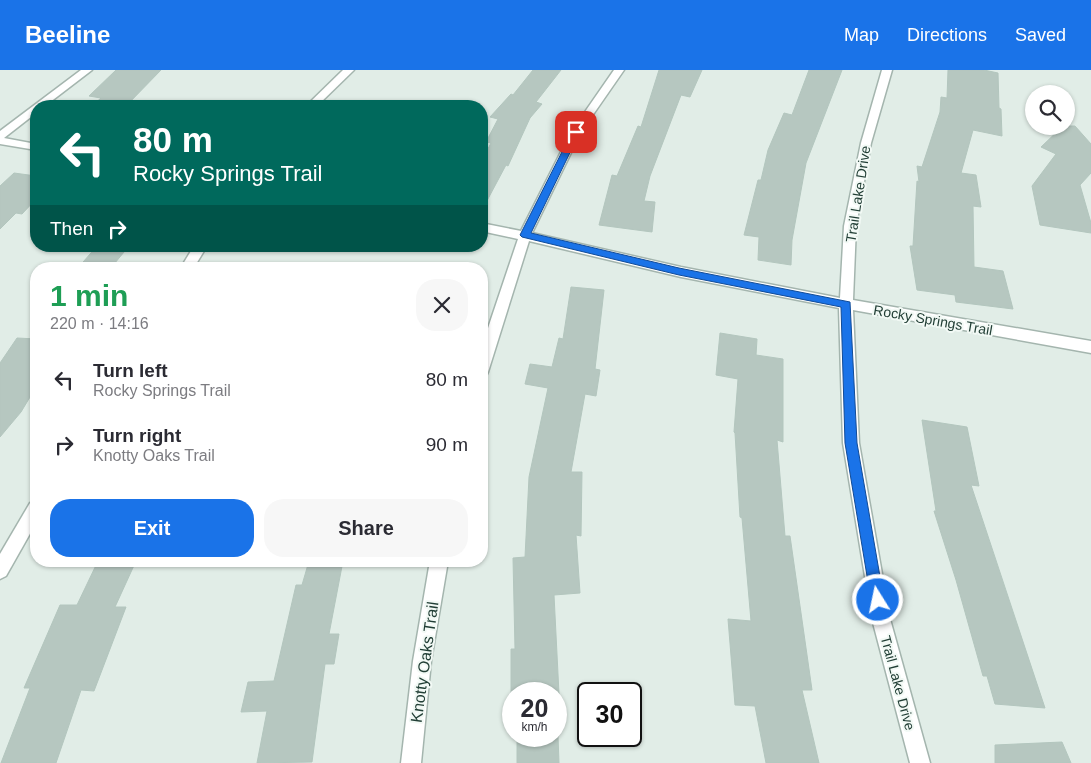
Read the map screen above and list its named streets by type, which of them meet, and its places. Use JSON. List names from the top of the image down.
{
  "streets": {
    "street": ["Trail Lake Drive", "Rocky Springs Trail", "Knotty Oaks Trail"]
  },
  "crossings": [
    ["Trail Lake Drive", "Rocky Springs Trail"]
  ],
  "page": {
    "header": "Beeline",
    "nav": ["Map", "Directions", "Saved"],
    "turn": ["80 m", "Rocky Springs Trail"],
    "then": "Then",
    "heading": ["1 min", "220 m · 14:16"],
    "list": [
      {
        "name": "Turn left",
        "note": "Rocky Springs Trail",
        "value": "80 m"
      },
      {
        "name": "Turn right",
        "note": "Knotty Oaks Trail",
        "value": "90 m"
      }
    ],
    "buttons": ["Exit", "Share"],
    "speed": "20 km/h",
    "limit": "30"
  }
}
